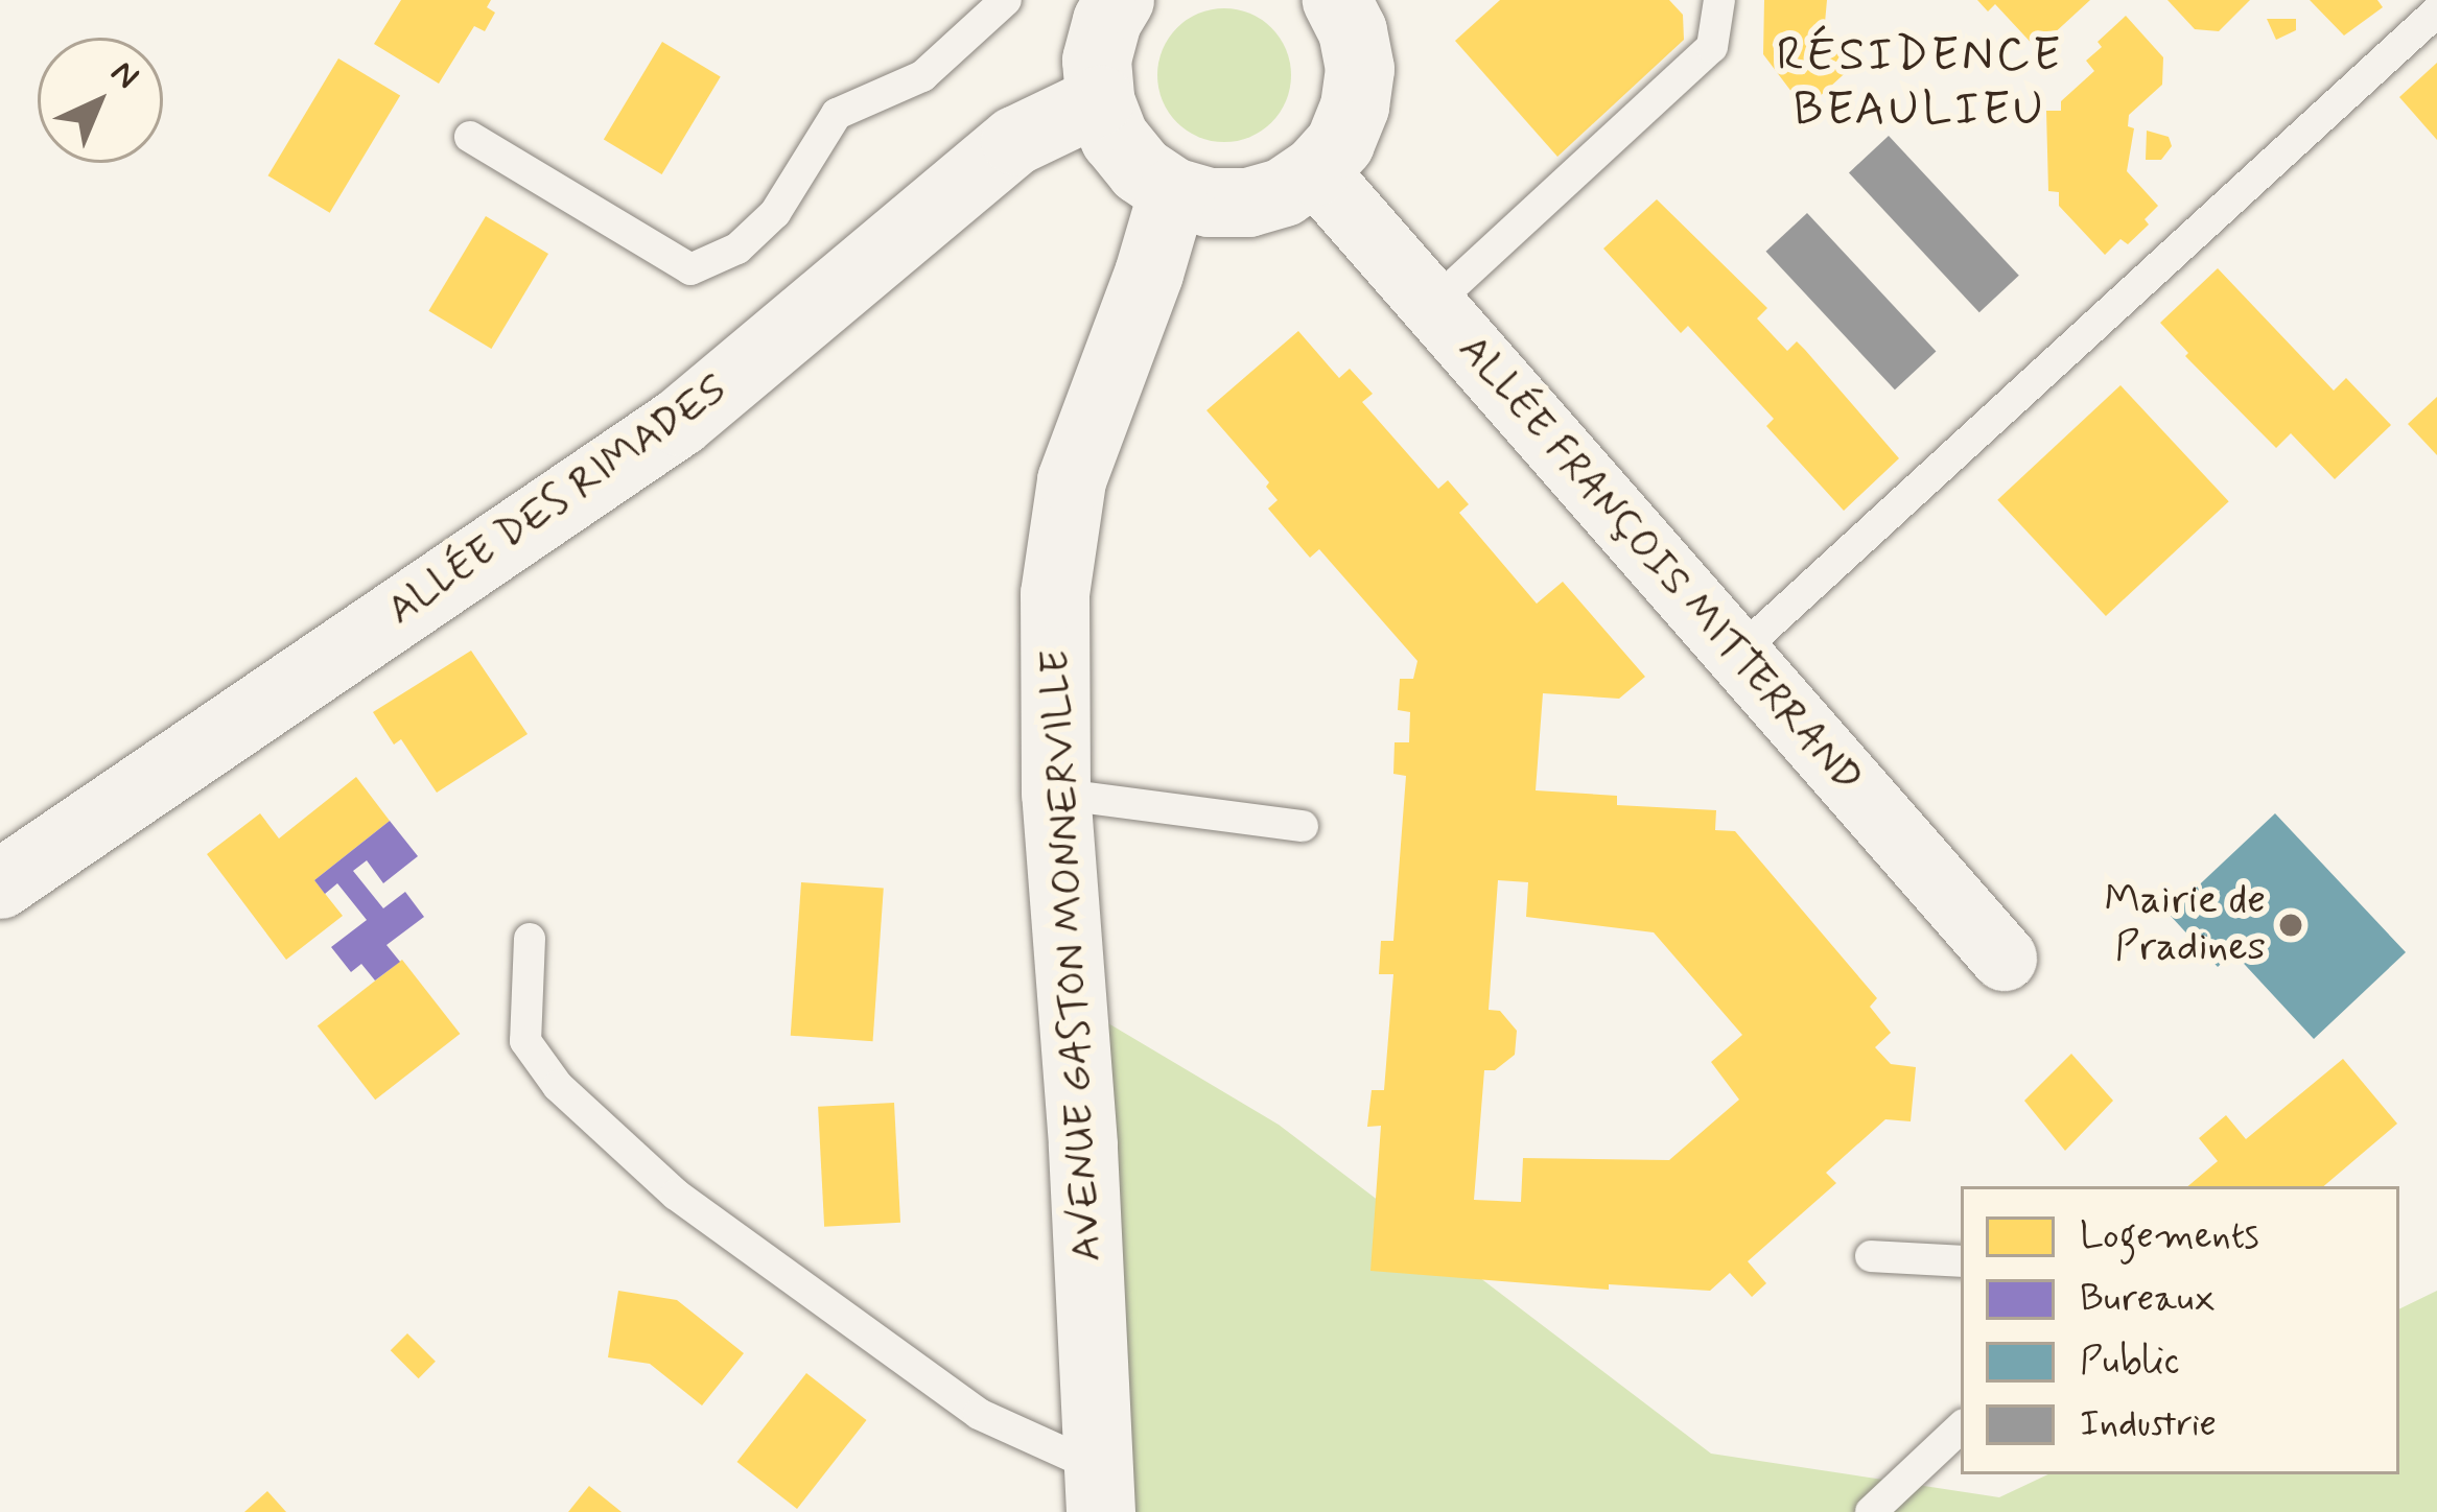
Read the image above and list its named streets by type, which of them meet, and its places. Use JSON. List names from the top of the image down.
{
  "streets": {
    "main road": ["ALLÉE DES RIMADES", "AVENUE GASTON MONNERVILLE"],
    "street": ["ALLÉE FRANÇOIS MITTERRAND"]
  },
  "districts": ["RÉSIDENCE BEAULIEU"],
  "places": ["Mairie de Pradines"],
  "legend": [
    "Logements",
    "Bureaux",
    "Public",
    "Industrie"
  ],
  "north": "top right"
}
